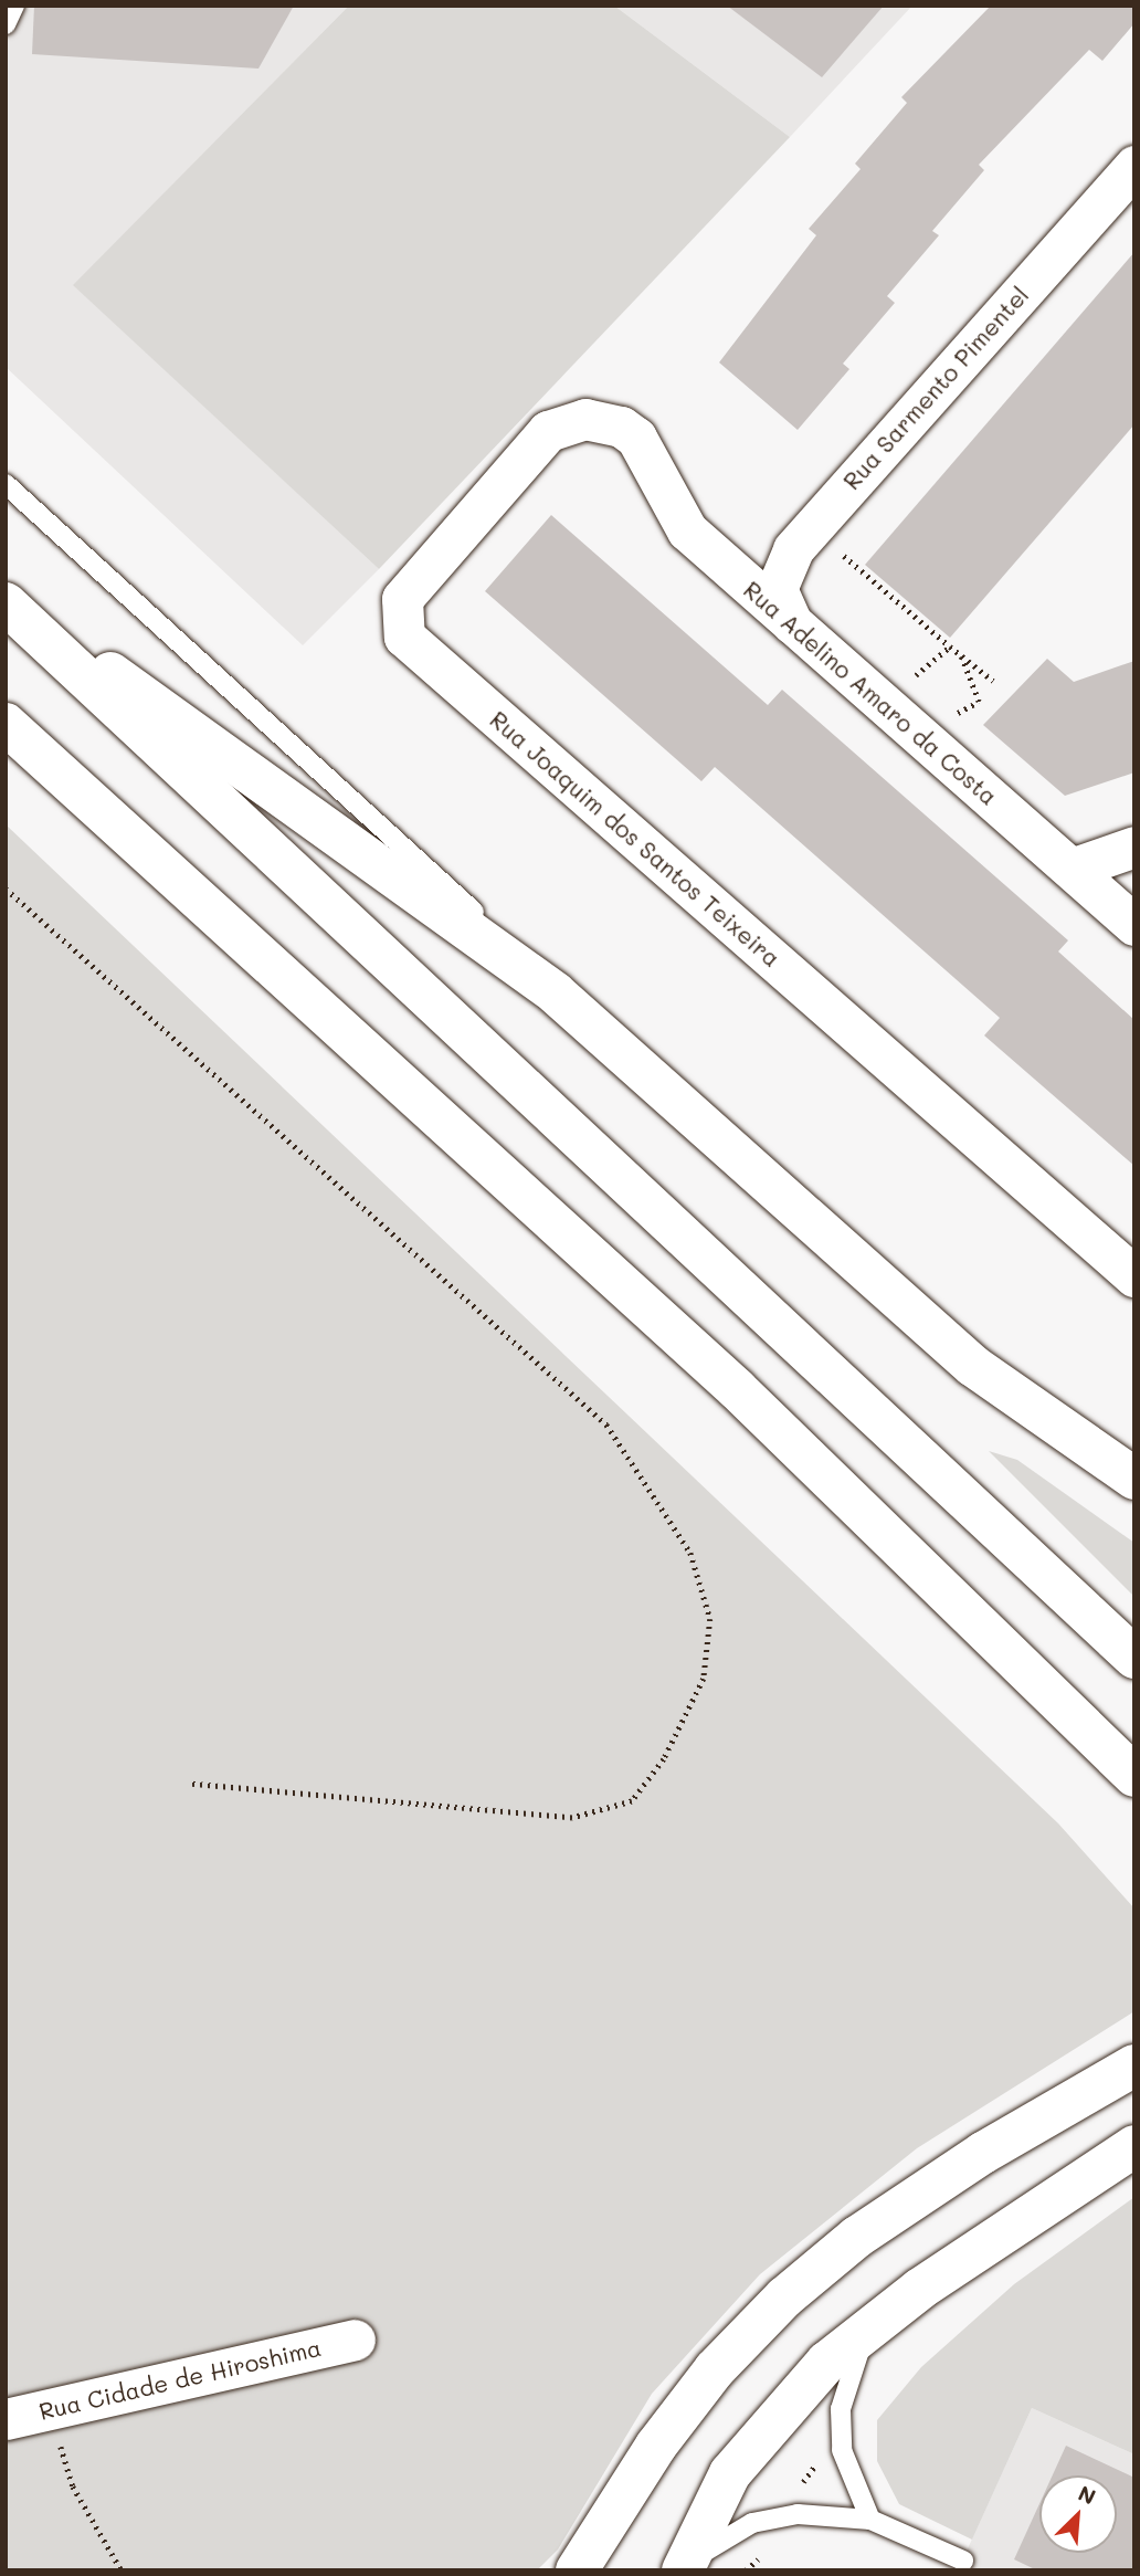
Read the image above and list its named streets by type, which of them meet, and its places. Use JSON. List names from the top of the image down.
{
  "streets": {
    "street": [
      "Rua Sarmento Pimentel",
      "Rua Adelino Amaro da Costa",
      "Rua Joaquim dos Santos Teixeira",
      "Rua Cidade de Hiroshima"
    ]
  },
  "crossings": [
    ["Rua Sarmento Pimentel", "Rua Adelino Amaro da Costa"],
    ["Rua Adelino Amaro da Costa", "Rua Joaquim dos Santos Teixeira"]
  ],
  "north": "top right"
}
